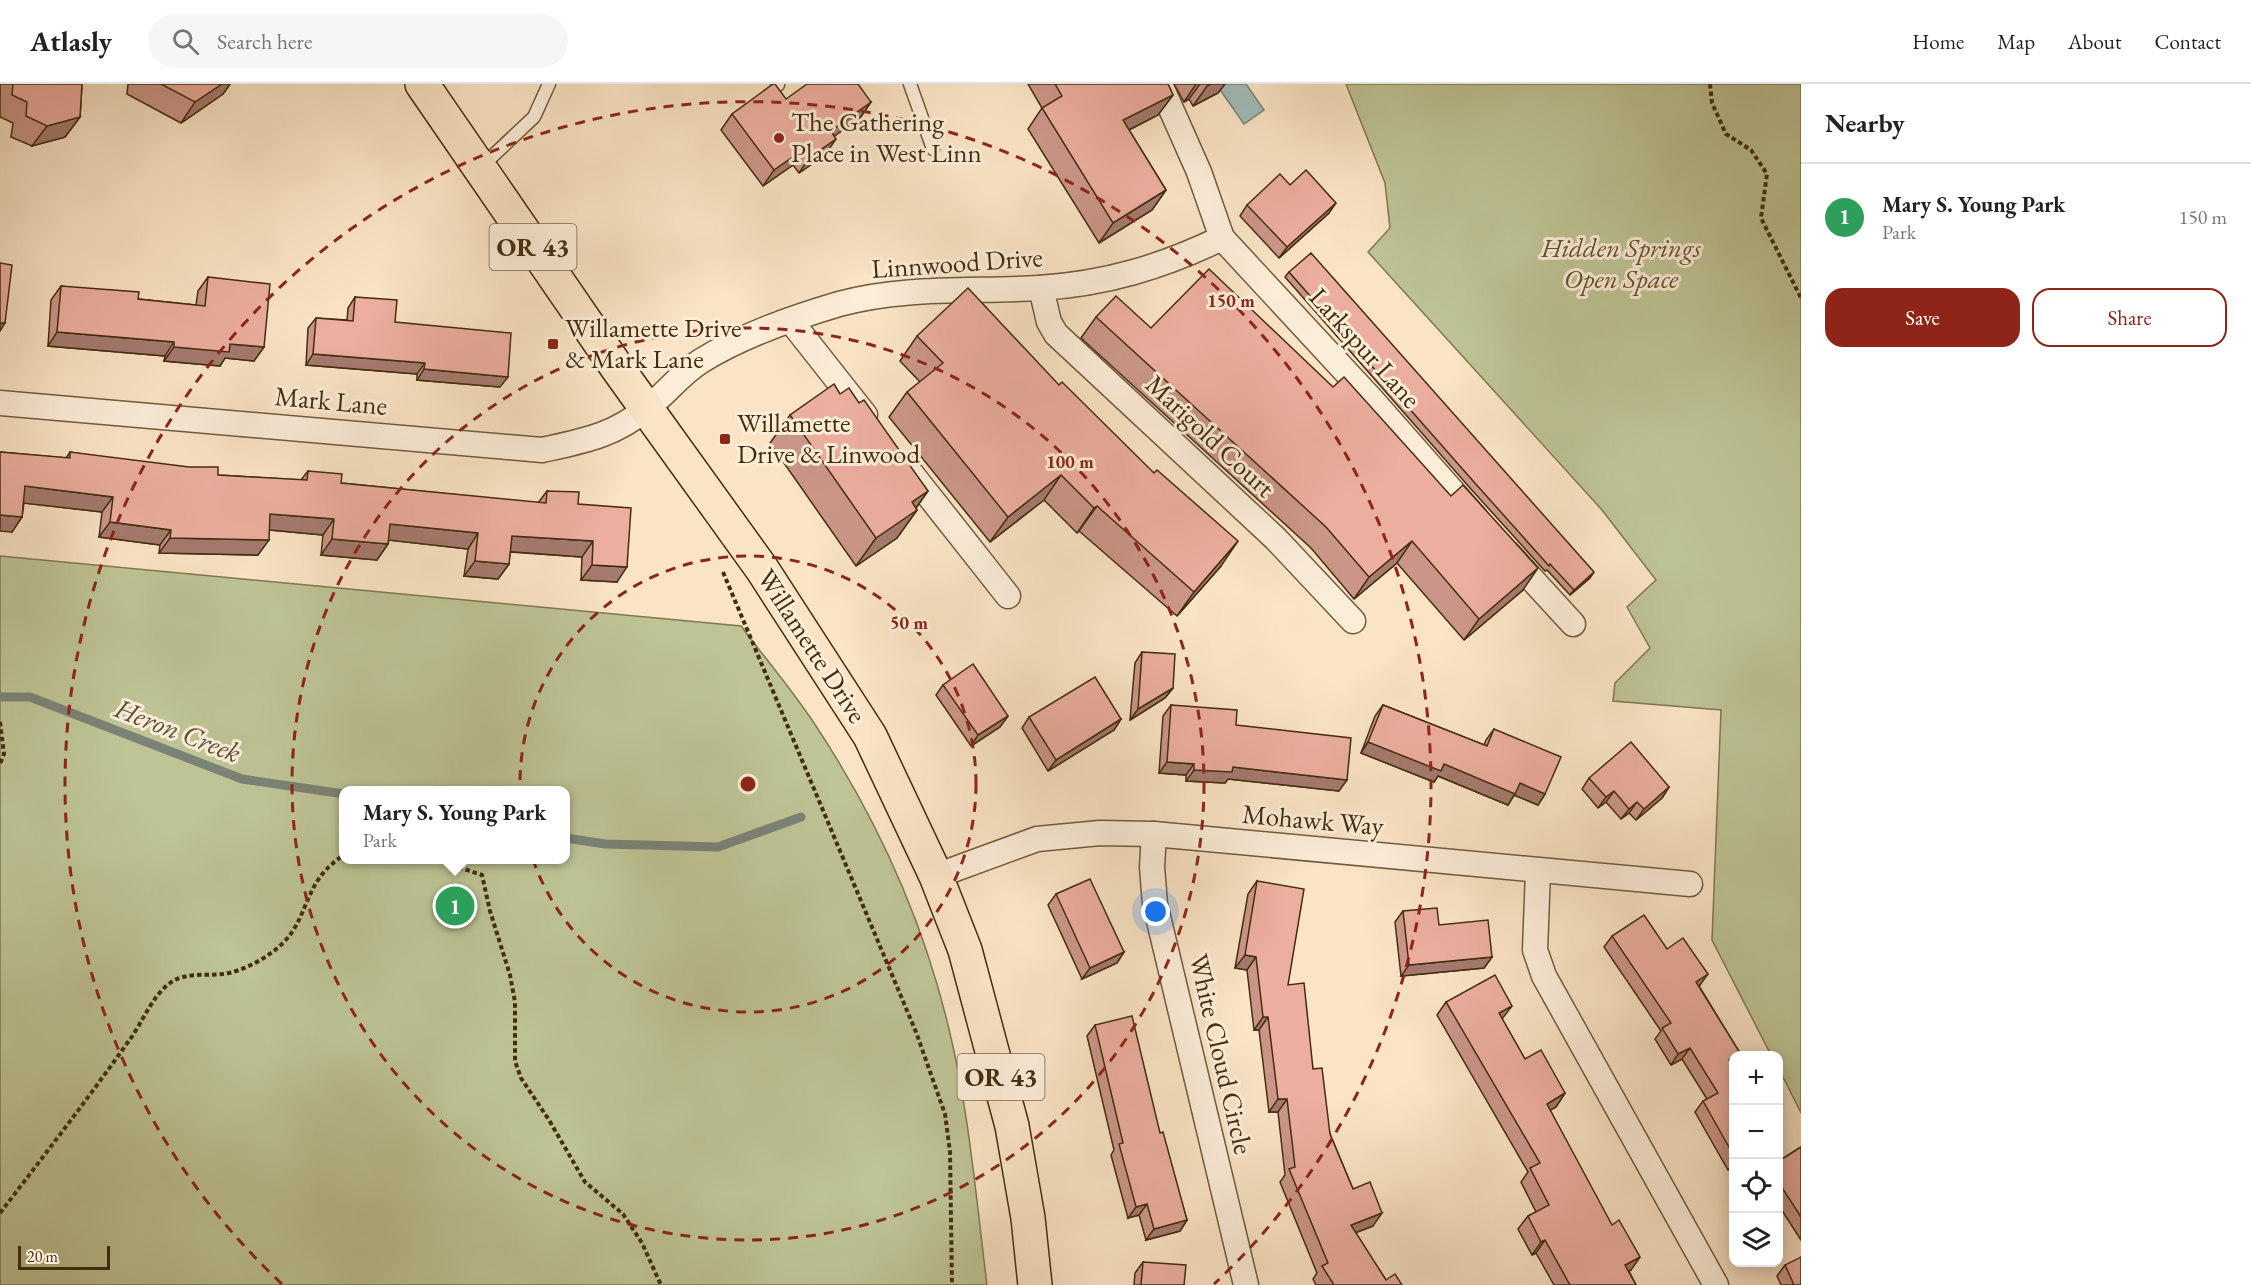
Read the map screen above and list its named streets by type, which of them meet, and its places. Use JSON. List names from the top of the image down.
{
  "streets": {
    "main road": ["OR 43", "Willamette Drive"],
    "street": [
      "Linnwood Drive",
      "Larkspur Lane",
      "Mark Lane",
      "Marigold Court",
      "Mohawk Way",
      "White Cloud Circle"
    ]
  },
  "crossings": [
    ["Linnwood Drive", "Larkspur Lane"],
    ["Linnwood Drive", "Mark Lane"],
    ["Linnwood Drive", "Marigold Court"],
    ["Linnwood Drive", "Willamette Drive"],
    ["Mark Lane", "Willamette Drive"],
    ["Willamette Drive", "Mohawk Way"],
    ["Mohawk Way", "White Cloud Circle"]
  ],
  "water": ["Heron Creek"],
  "parks": ["Hidden Springs Open Space"],
  "places": {
    "other": ["The Gathering Place in West Linn"],
    "transit": ["Willamette Drive & Mark Lane", "Willamette Drive & Linwood"]
  },
  "scale_bar": "20 m",
  "page": {
    "header": "Atlasly",
    "search": "Search here",
    "nav": [
      "Home",
      "Map",
      "About",
      "Contact"
    ],
    "heading": "Nearby",
    "list": [
      {
        "mark": "1",
        "name": "Mary S. Young Park",
        "note": "Park",
        "value": "150 m"
      }
    ],
    "buttons": ["Save", "Share"],
    "popup": ["Mary S. Young Park", "Park"],
    "pins": "1",
    "map_buttons": ["+", "−"],
    "scale": "20 m"
  },
  "rings": ["150 m", "100 m", "50 m"]
}
